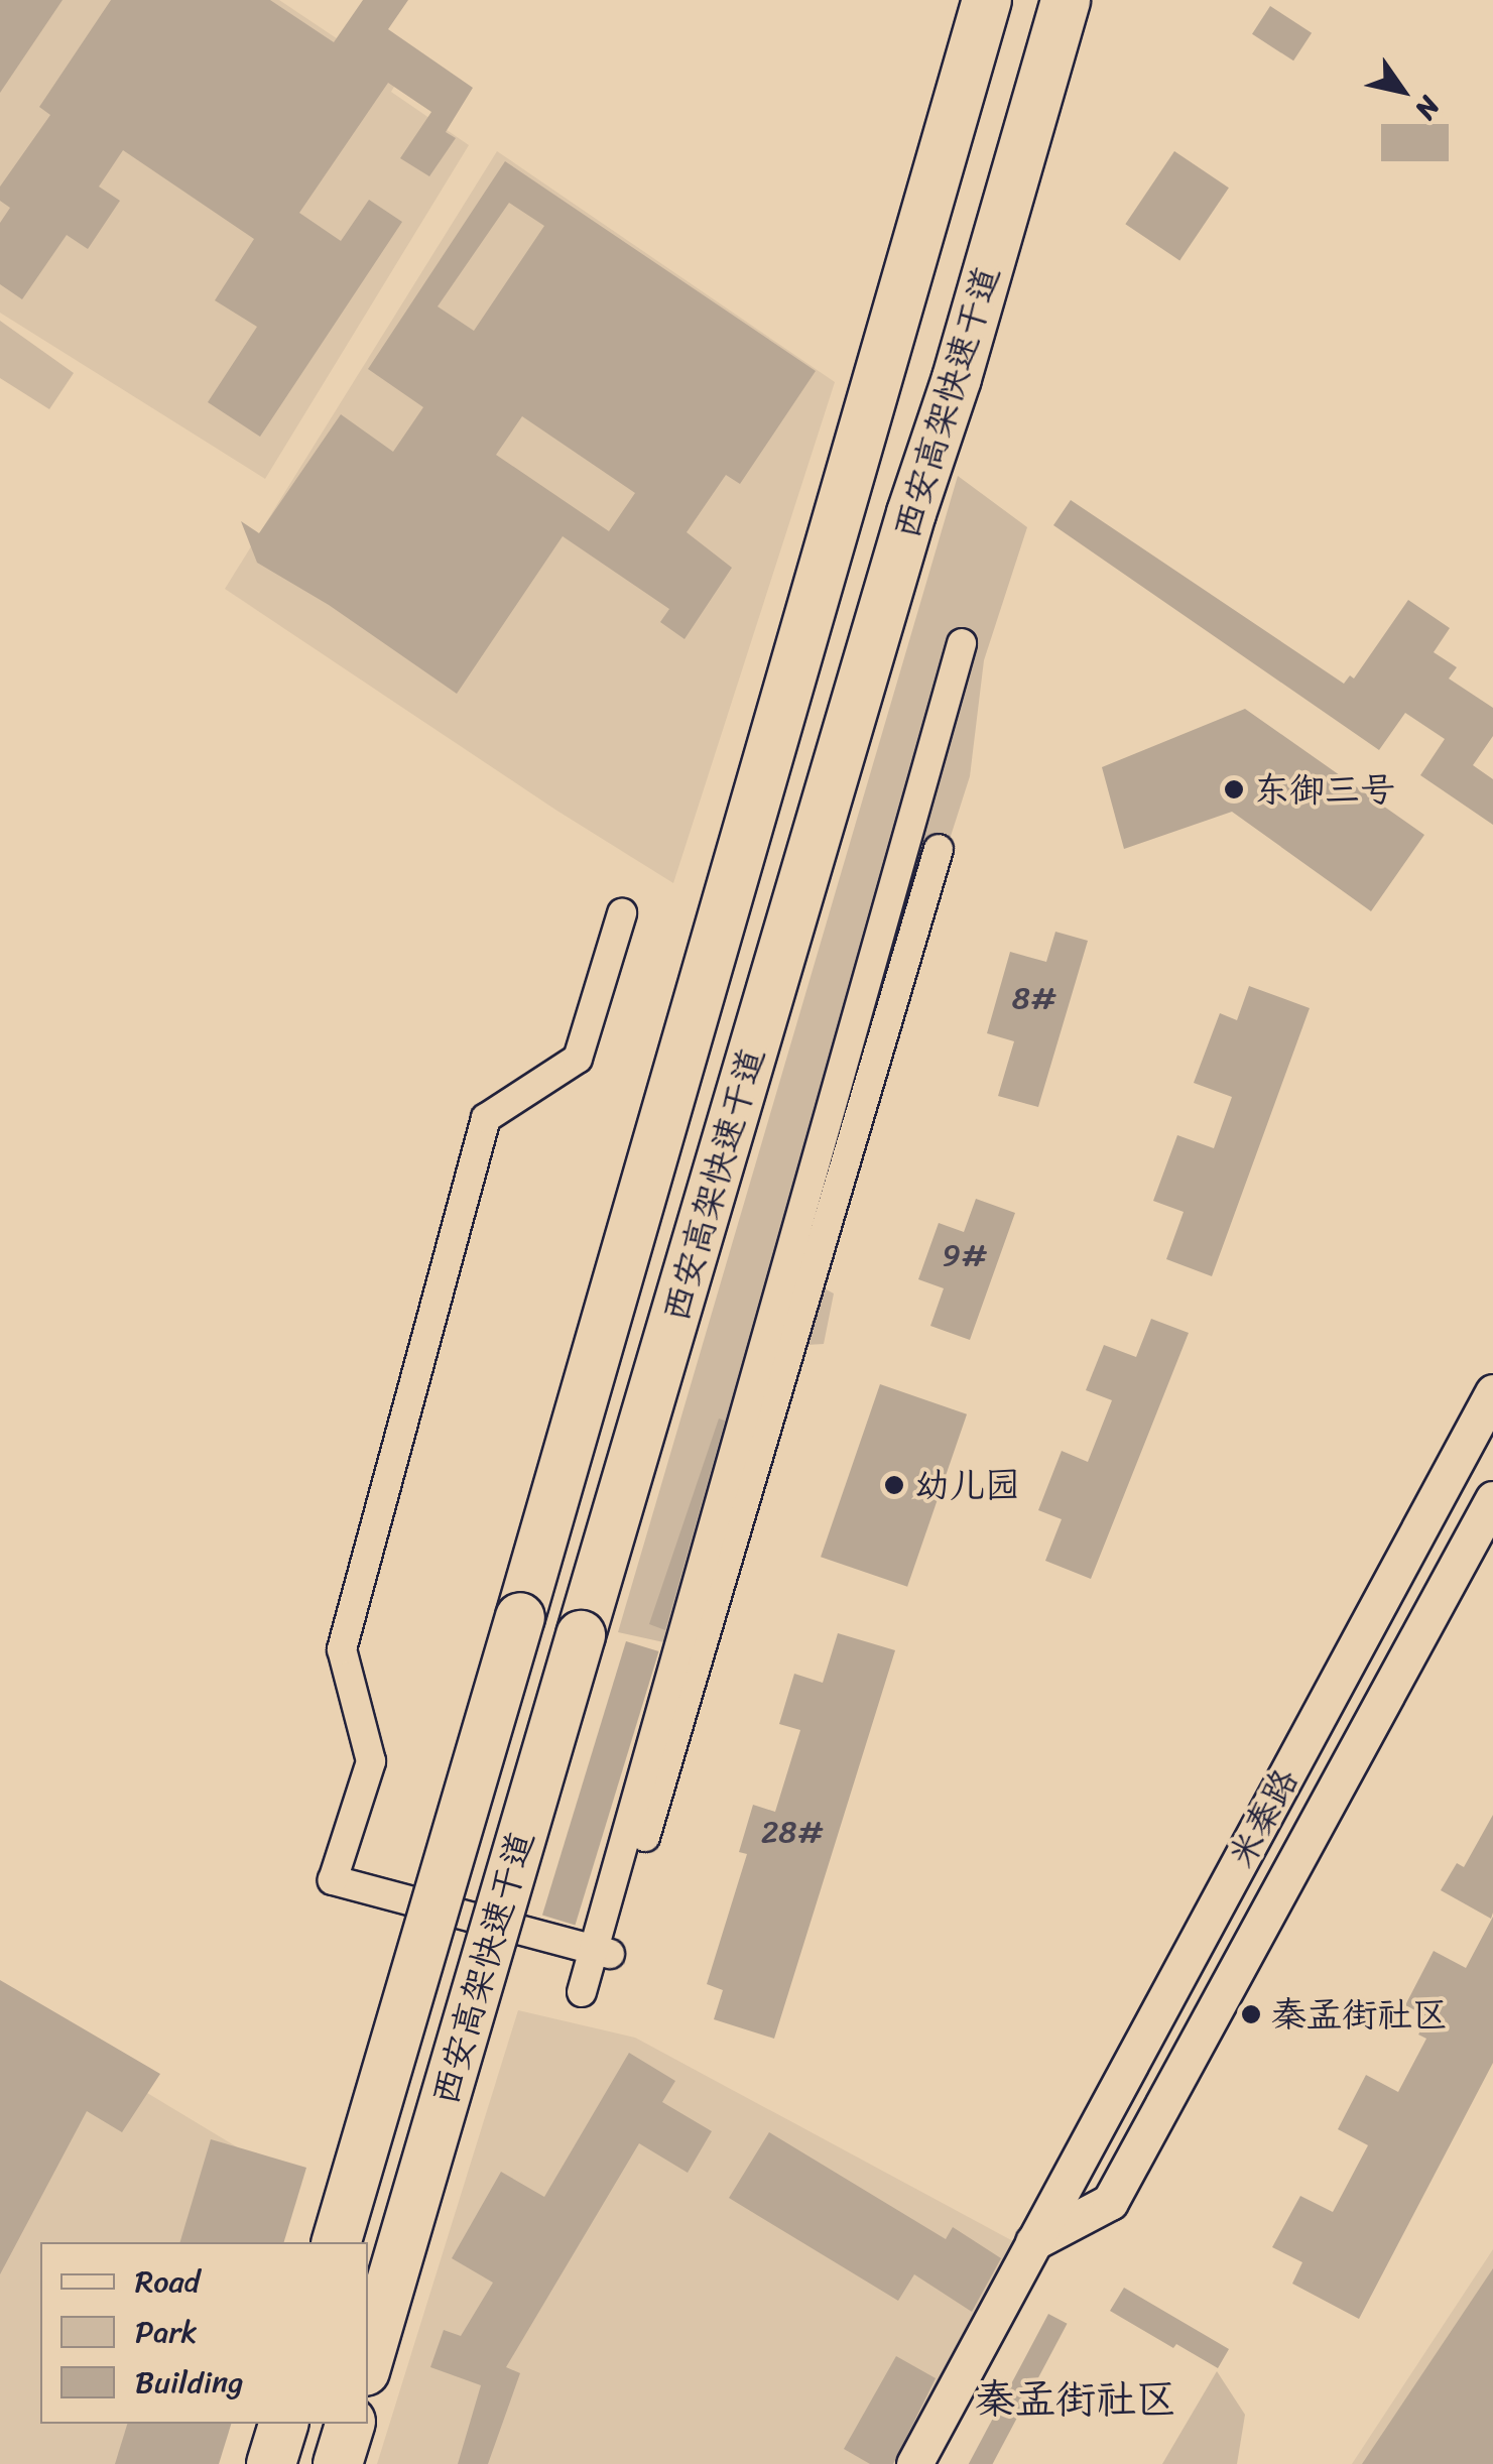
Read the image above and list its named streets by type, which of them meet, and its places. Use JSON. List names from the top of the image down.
{
  "streets": {
    "highway": ["西安高架快速干道"],
    "street": ["米秦路"]
  },
  "districts": ["秦孟街社区"],
  "places": ["东御三号", "幼儿园", "秦孟街社区"],
  "house_numbers": ["8#", "9#", "28#"],
  "legend": ["Road", "Park", "Building"],
  "north": "bottom right"
}
